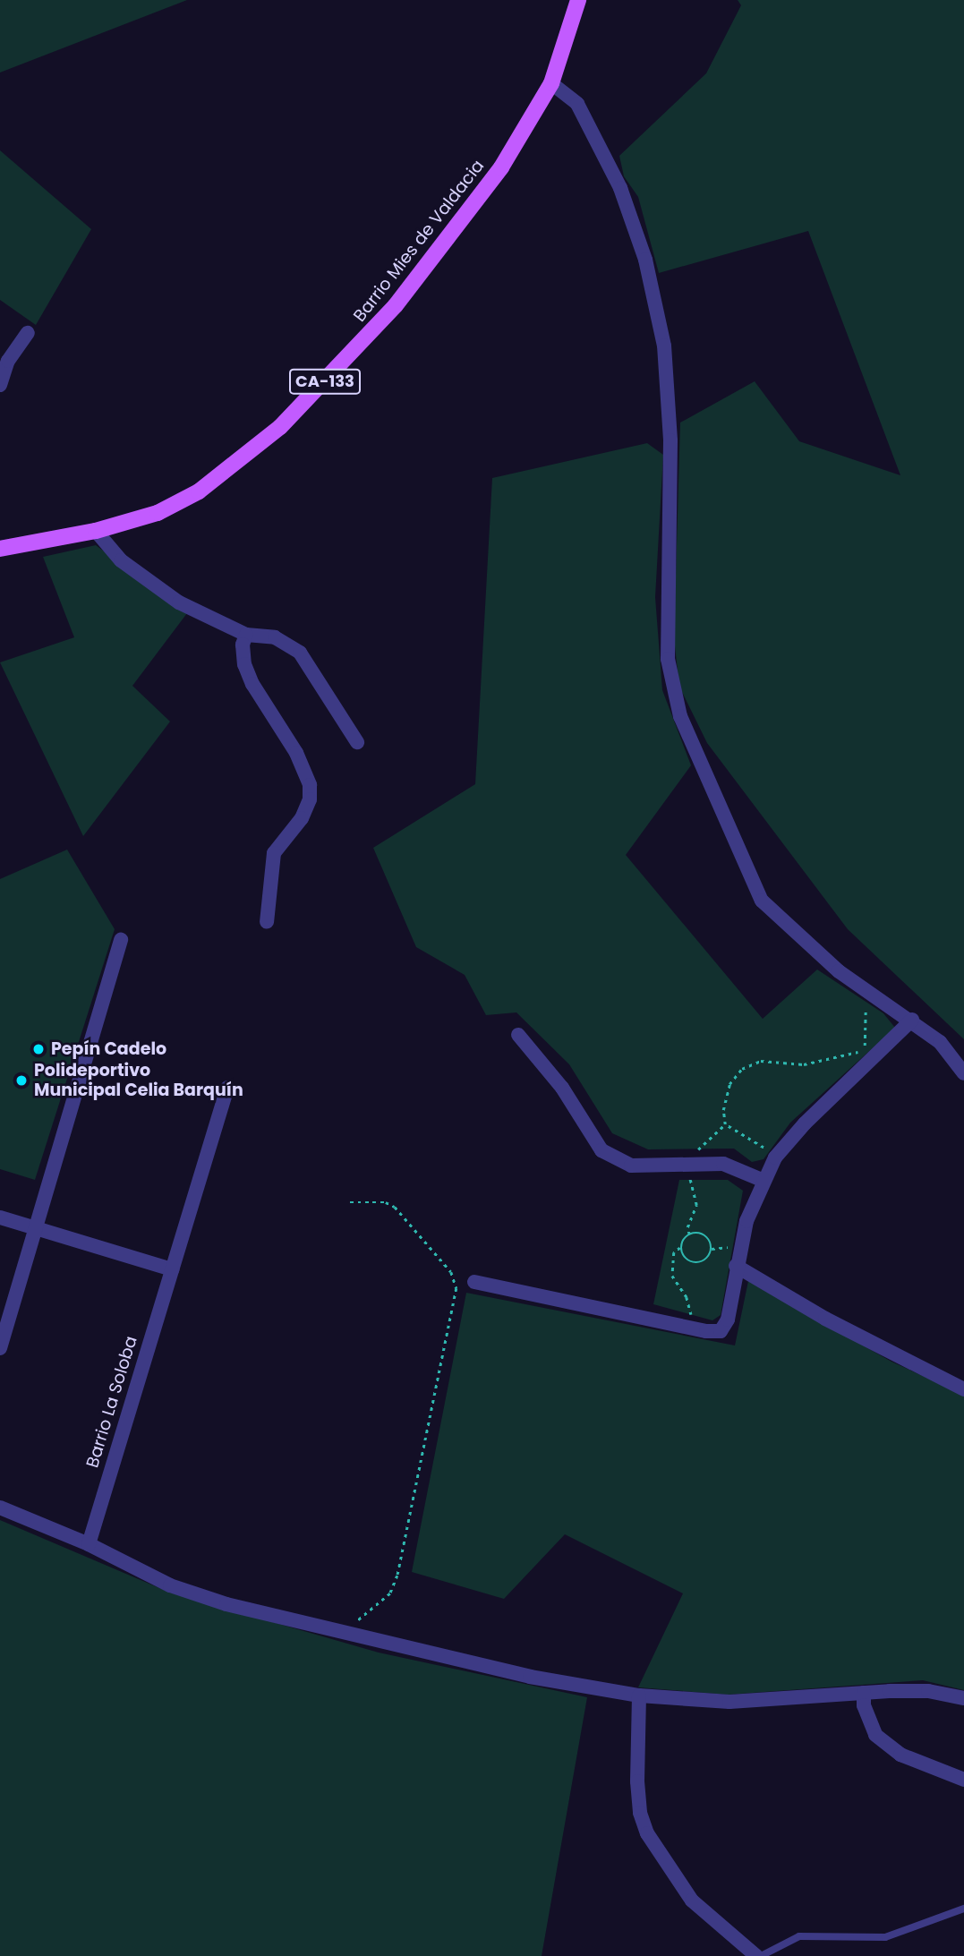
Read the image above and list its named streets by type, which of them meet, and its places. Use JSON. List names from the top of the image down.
{
  "streets": {
    "main road": ["Barrio Mies de Valdacia", "CA-133"],
    "street": ["Barrio La Soloba"]
  },
  "crossings": [
    ["Barrio Mies de Valdacia", "CA-133"]
  ],
  "places": ["Pepín Cadelo", "Polideportivo Municipal Celia Barquín"]
}
